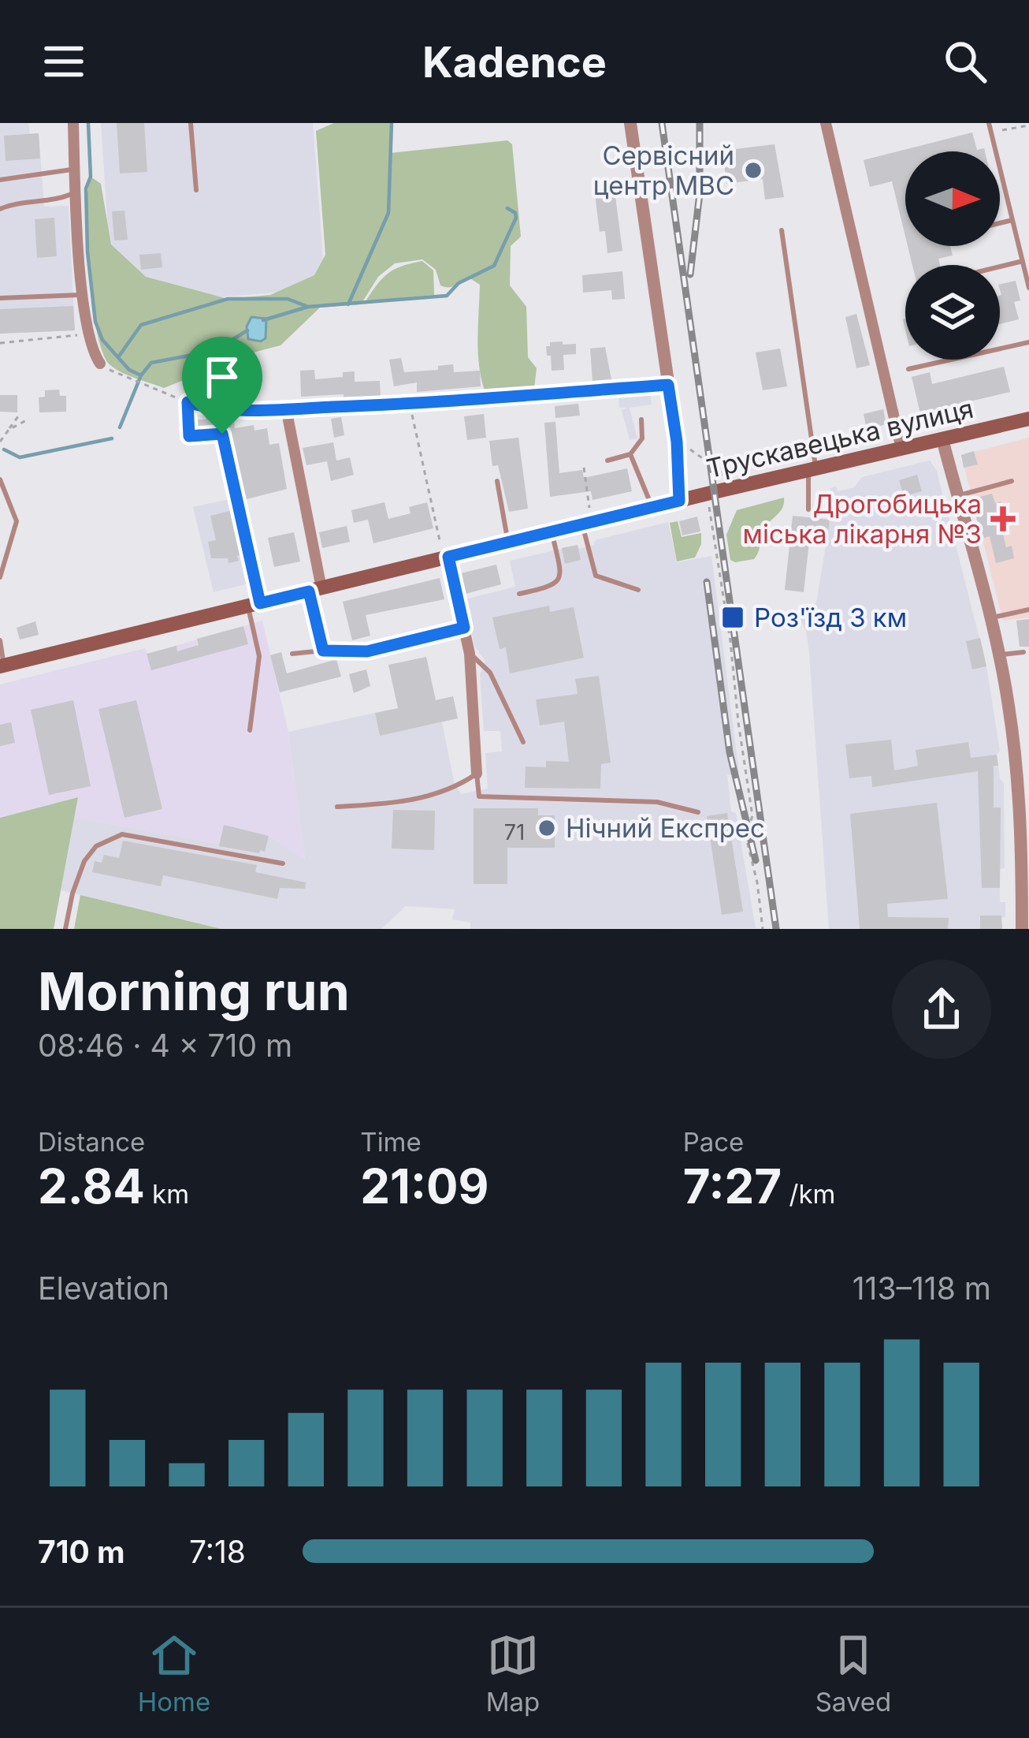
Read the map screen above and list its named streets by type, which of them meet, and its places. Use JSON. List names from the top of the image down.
{
  "streets": {
    "main road": ["Трускавецька вулиця"]
  },
  "places": {
    "other": ["Сервісний центр МВС", "Нічний Експрес"],
    "health": ["Дрогобицька міська лікарня №3"],
    "transit": ["Роз'їзд 3 км"]
  },
  "house_numbers": ["71"],
  "north": "right",
  "page": {
    "header": "Kadence",
    "heading": ["Morning run", "08:46 · 4 × 710 m"],
    "stats": [
      ["Distance", "2.84 km"],
      ["Time", "21:09"],
      ["Pace", "7:27 /km"]
    ],
    "chart": ["Elevation", "113–118 m"],
    "list": [
      {
        "name": "710 m",
        "note": "7:18"
      }
    ],
    "tabs": ["Home", "Map", "Saved"]
  }
}
